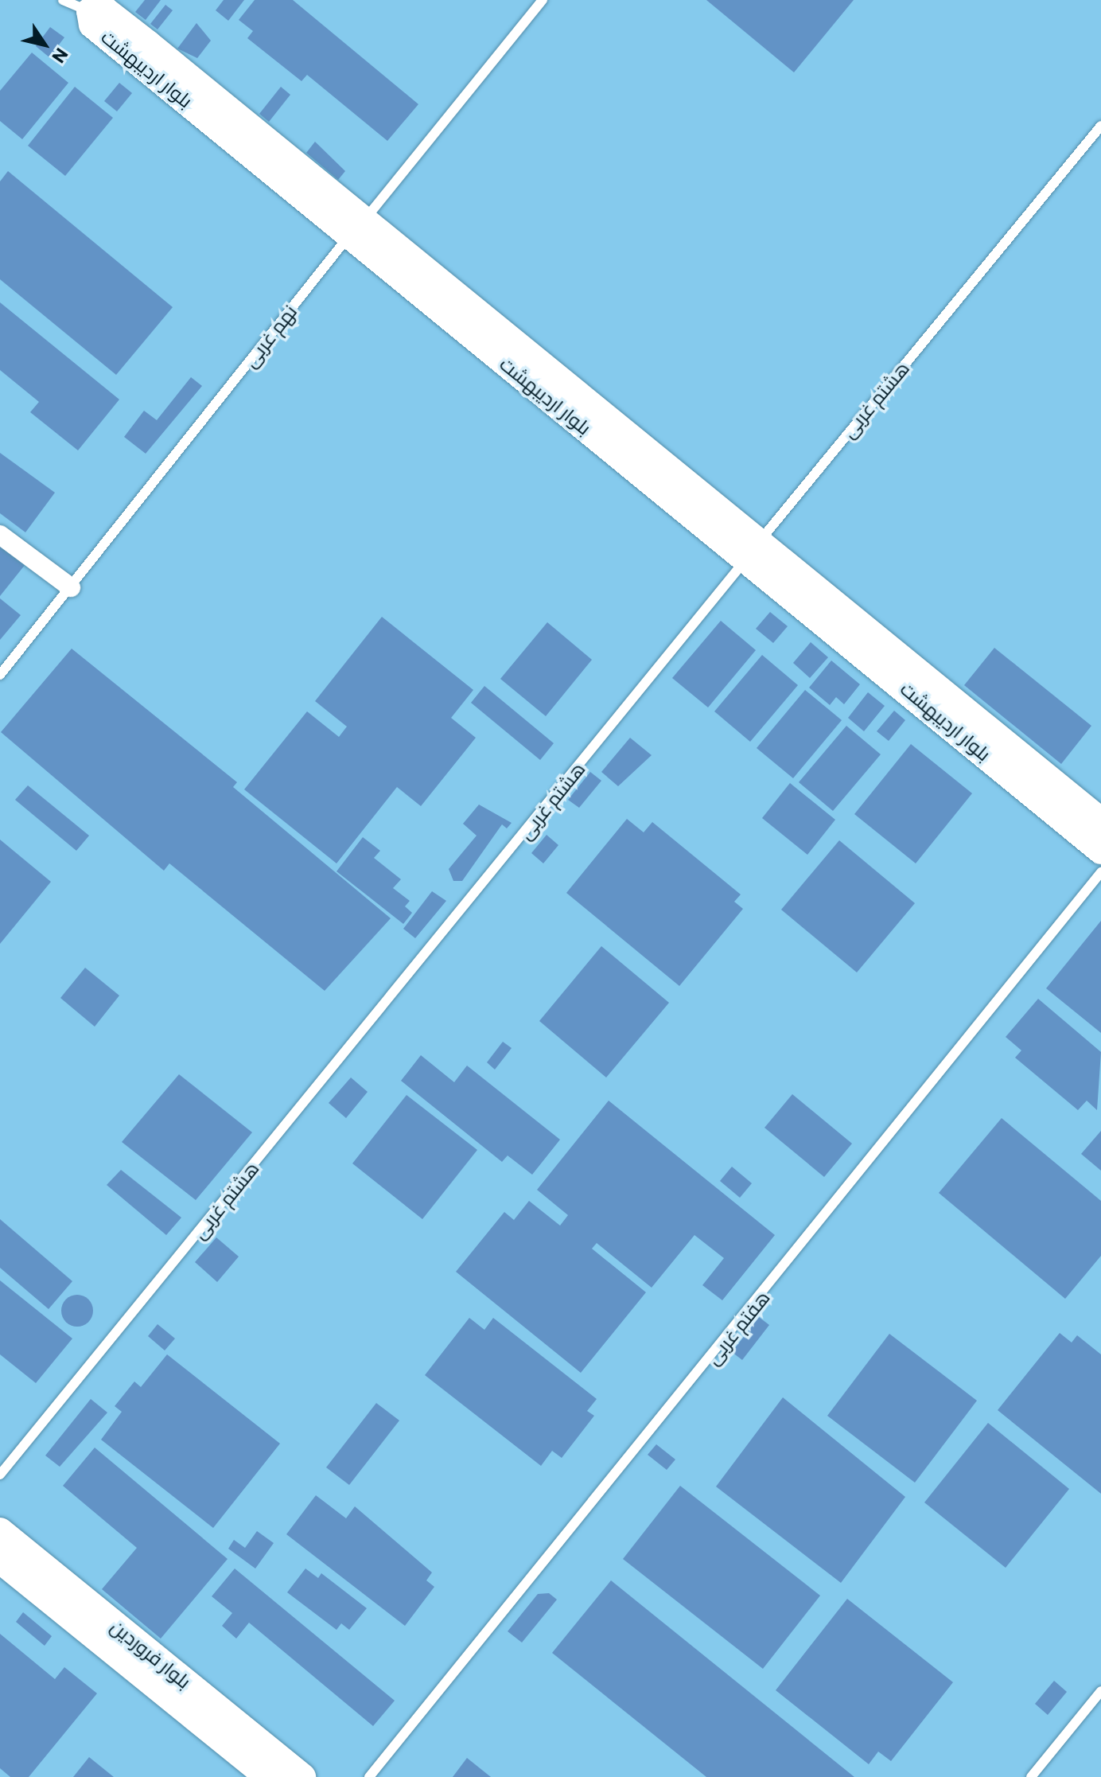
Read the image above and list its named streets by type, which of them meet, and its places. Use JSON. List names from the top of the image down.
{
  "streets": {
    "street": ["بلوار اردیبهشت", "بلوار فروردین"],
    "lane": ["نهم غربی", "هشتم غربی", "هفتم غربی"]
  },
  "crossings": [
    ["بلوار اردیبهشت", "نهم غربی"],
    ["بلوار اردیبهشت", "هشتم غربی"]
  ],
  "north": "bottom right"
}
